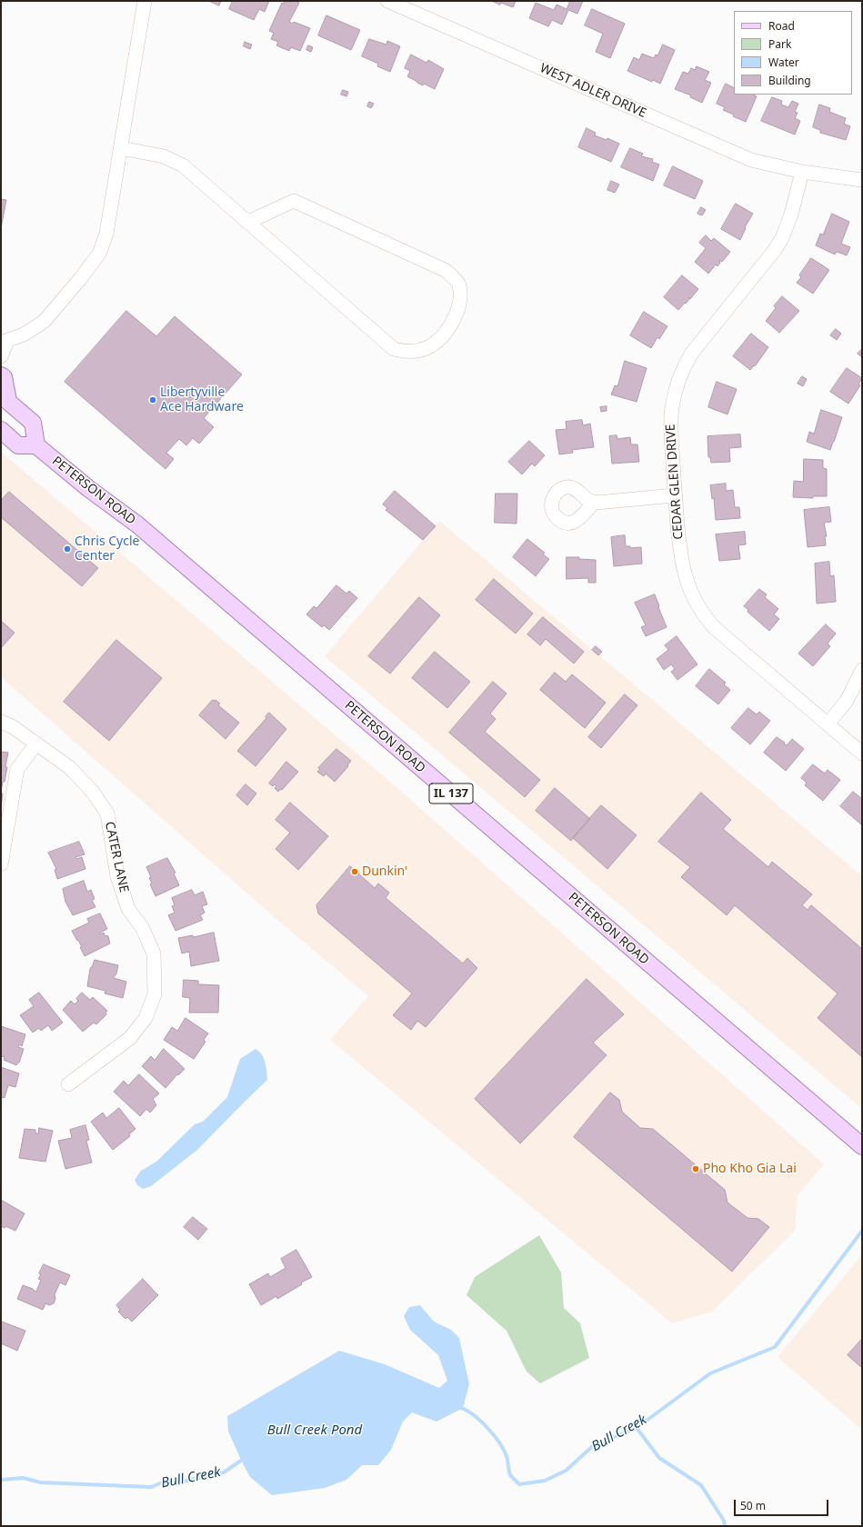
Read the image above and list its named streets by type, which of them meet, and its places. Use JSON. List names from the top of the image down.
{
  "streets": {
    "main road": ["PETERSON ROAD", "IL 137"],
    "street": ["WEST ADLER DRIVE", "CEDAR GLEN DRIVE", "CATER LANE"]
  },
  "crossings": [
    ["WEST ADLER DRIVE", "CEDAR GLEN DRIVE"]
  ],
  "water": ["Bull Creek Pond", "Bull Creek"],
  "places": [
    "Libertyville Ace Hardware",
    "Chris Cycle Center",
    "Dunkin'",
    "Pho Kho Gia Lai"
  ],
  "legend": [
    "Road",
    "Park",
    "Water",
    "Building"
  ],
  "scale_bar": "50 m"
}
